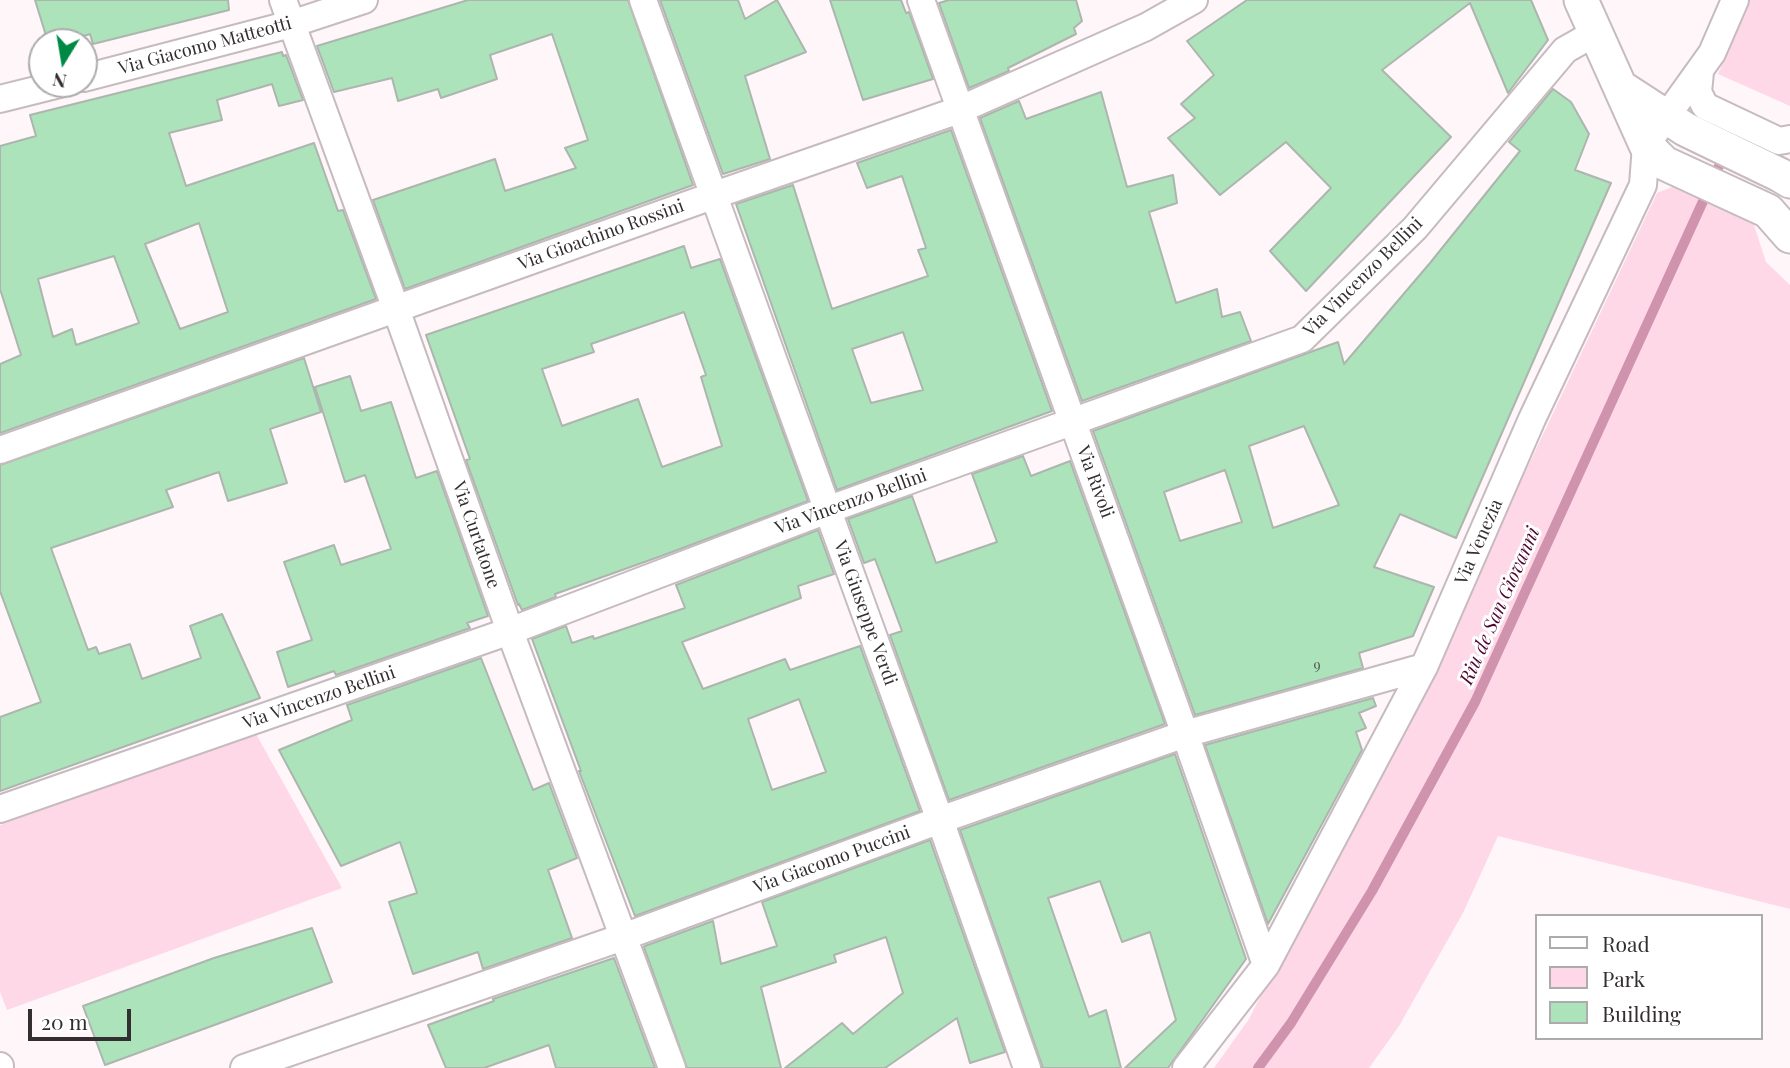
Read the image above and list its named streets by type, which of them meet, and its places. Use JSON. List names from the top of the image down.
{
  "streets": {
    "street": [
      "Via Giacomo Matteotti",
      "Via Gioachino Rossini",
      "Via Vincenzo Bellini",
      "Via Rivoli",
      "Via Curtatone",
      "Via Venezia",
      "Via Giuseppe Verdi",
      "Via Giacomo Puccini"
    ]
  },
  "crossings": [
    ["Via Giacomo Matteotti", "Via Curtatone"],
    ["Via Gioachino Rossini", "Via Rivoli"],
    ["Via Gioachino Rossini", "Via Curtatone"],
    ["Via Gioachino Rossini", "Via Giuseppe Verdi"],
    ["Via Vincenzo Bellini", "Via Rivoli"],
    ["Via Vincenzo Bellini", "Via Curtatone"],
    ["Via Vincenzo Bellini", "Via Giuseppe Verdi"],
    ["Via Rivoli", "Via Venezia"],
    ["Via Rivoli", "Via Giacomo Puccini"],
    ["Via Curtatone", "Via Giacomo Puccini"],
    ["Via Venezia", "Via Giacomo Puccini"],
    ["Via Giuseppe Verdi", "Via Giacomo Puccini"]
  ],
  "water": ["Riu de San Giovanni"],
  "house_numbers": ["9"],
  "legend": ["Road", "Park", "Building"],
  "scale_bar": "20 m",
  "north": "bottom"
}
